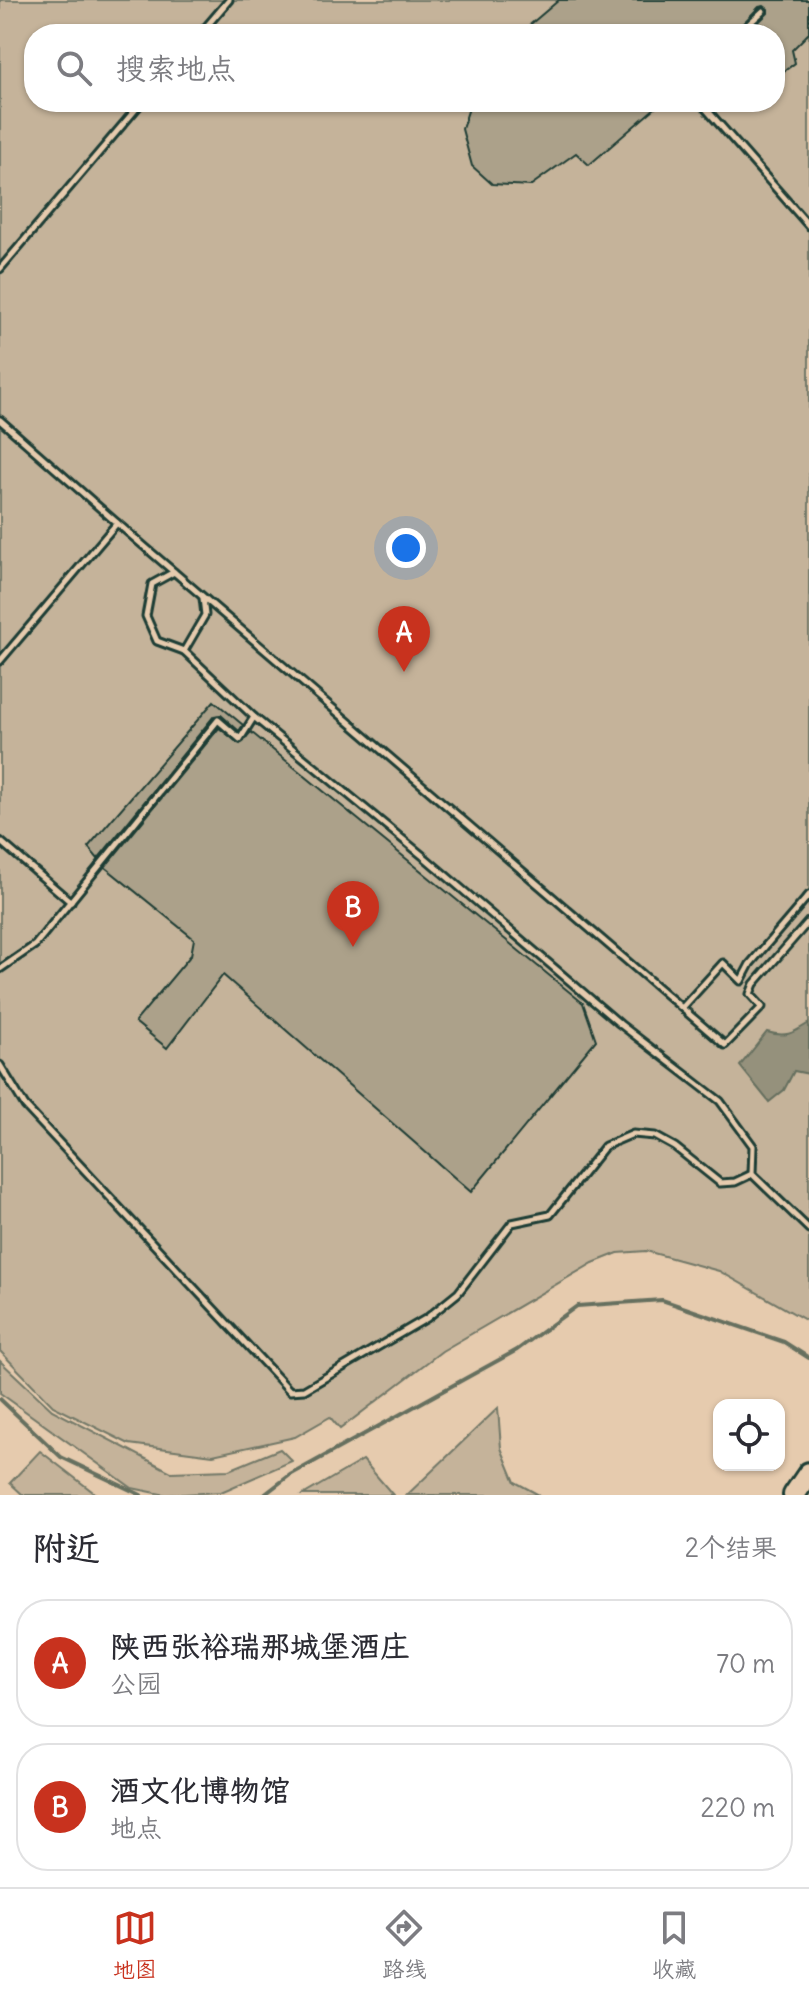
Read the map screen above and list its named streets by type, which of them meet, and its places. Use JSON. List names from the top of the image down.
{
  "page": {
    "search": "搜索地点",
    "pins": ["A", "B"],
    "heading": ["附近", "2个结果"],
    "list": [
      {
        "mark": "A",
        "name": "陕西张裕瑞那城堡酒庄",
        "note": "公园",
        "value": "70 m"
      },
      {
        "mark": "B",
        "name": "酒文化博物馆",
        "note": "地点",
        "value": "220 m"
      }
    ],
    "nav": ["地图", "路线", "收藏"]
  }
}
